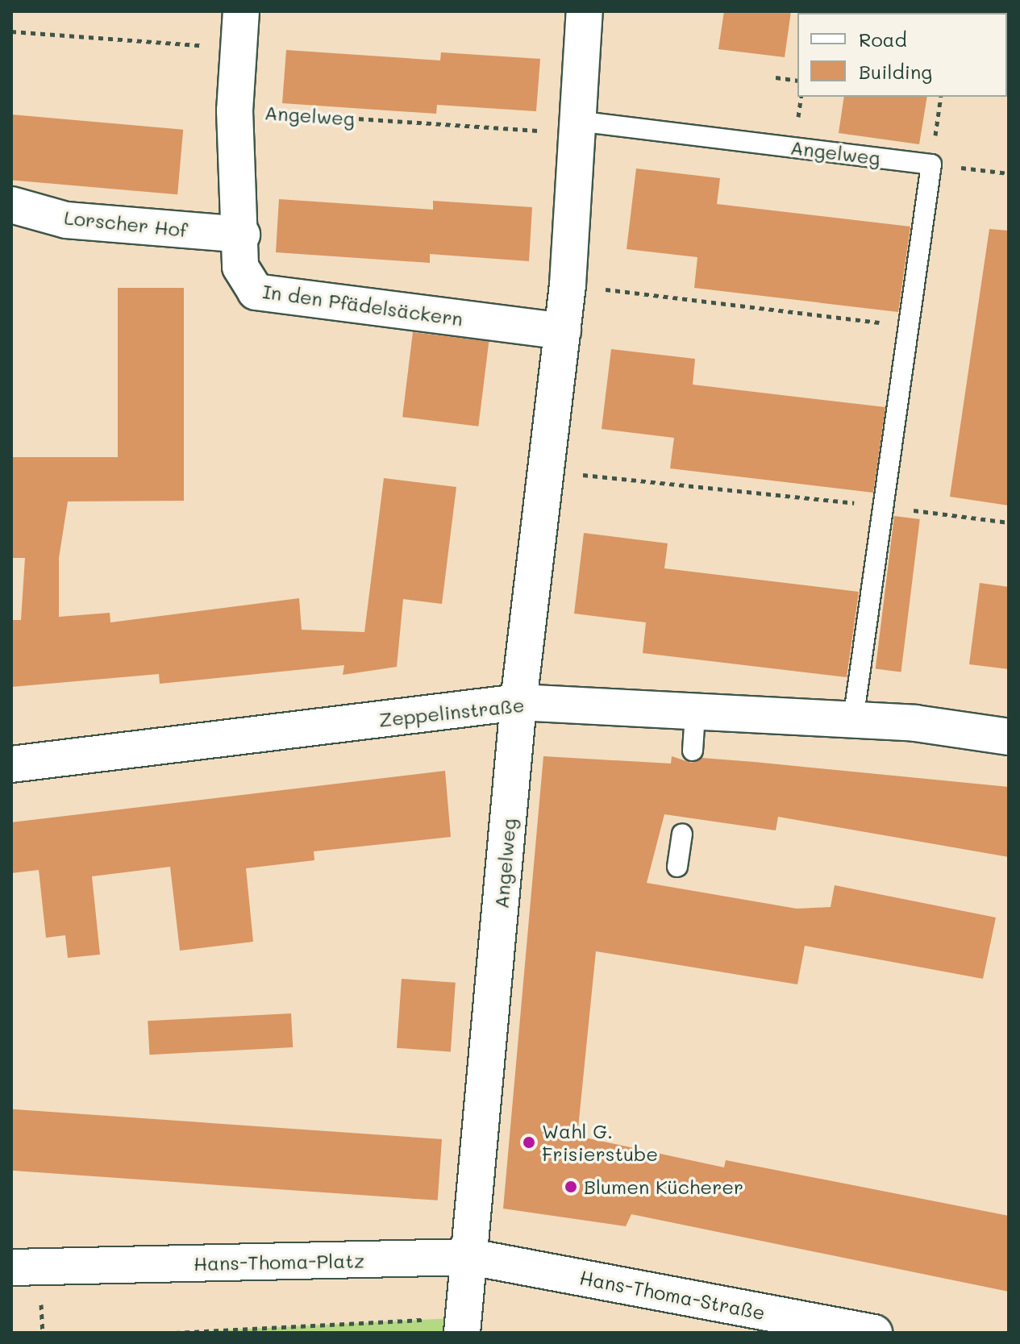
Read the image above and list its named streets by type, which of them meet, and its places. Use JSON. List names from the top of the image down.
{
  "streets": {
    "street": [
      "Angelweg",
      "Lorscher Hof",
      "In den Pfädelsäckern",
      "Zeppelinstraße",
      "Hans-Thoma-Platz",
      "Hans-Thoma-Straße"
    ]
  },
  "crossings": [
    ["Angelweg", "In den Pfädelsäckern"],
    ["Angelweg", "Zeppelinstraße"],
    ["Angelweg", "Hans-Thoma-Platz"],
    ["Angelweg", "Hans-Thoma-Straße"],
    ["Lorscher Hof", "In den Pfädelsäckern"],
    ["Hans-Thoma-Platz", "Hans-Thoma-Straße"]
  ],
  "places": ["Wahl G. Frisierstube", "Blumen Kücherer"],
  "legend": ["Road", "Building"]
}
